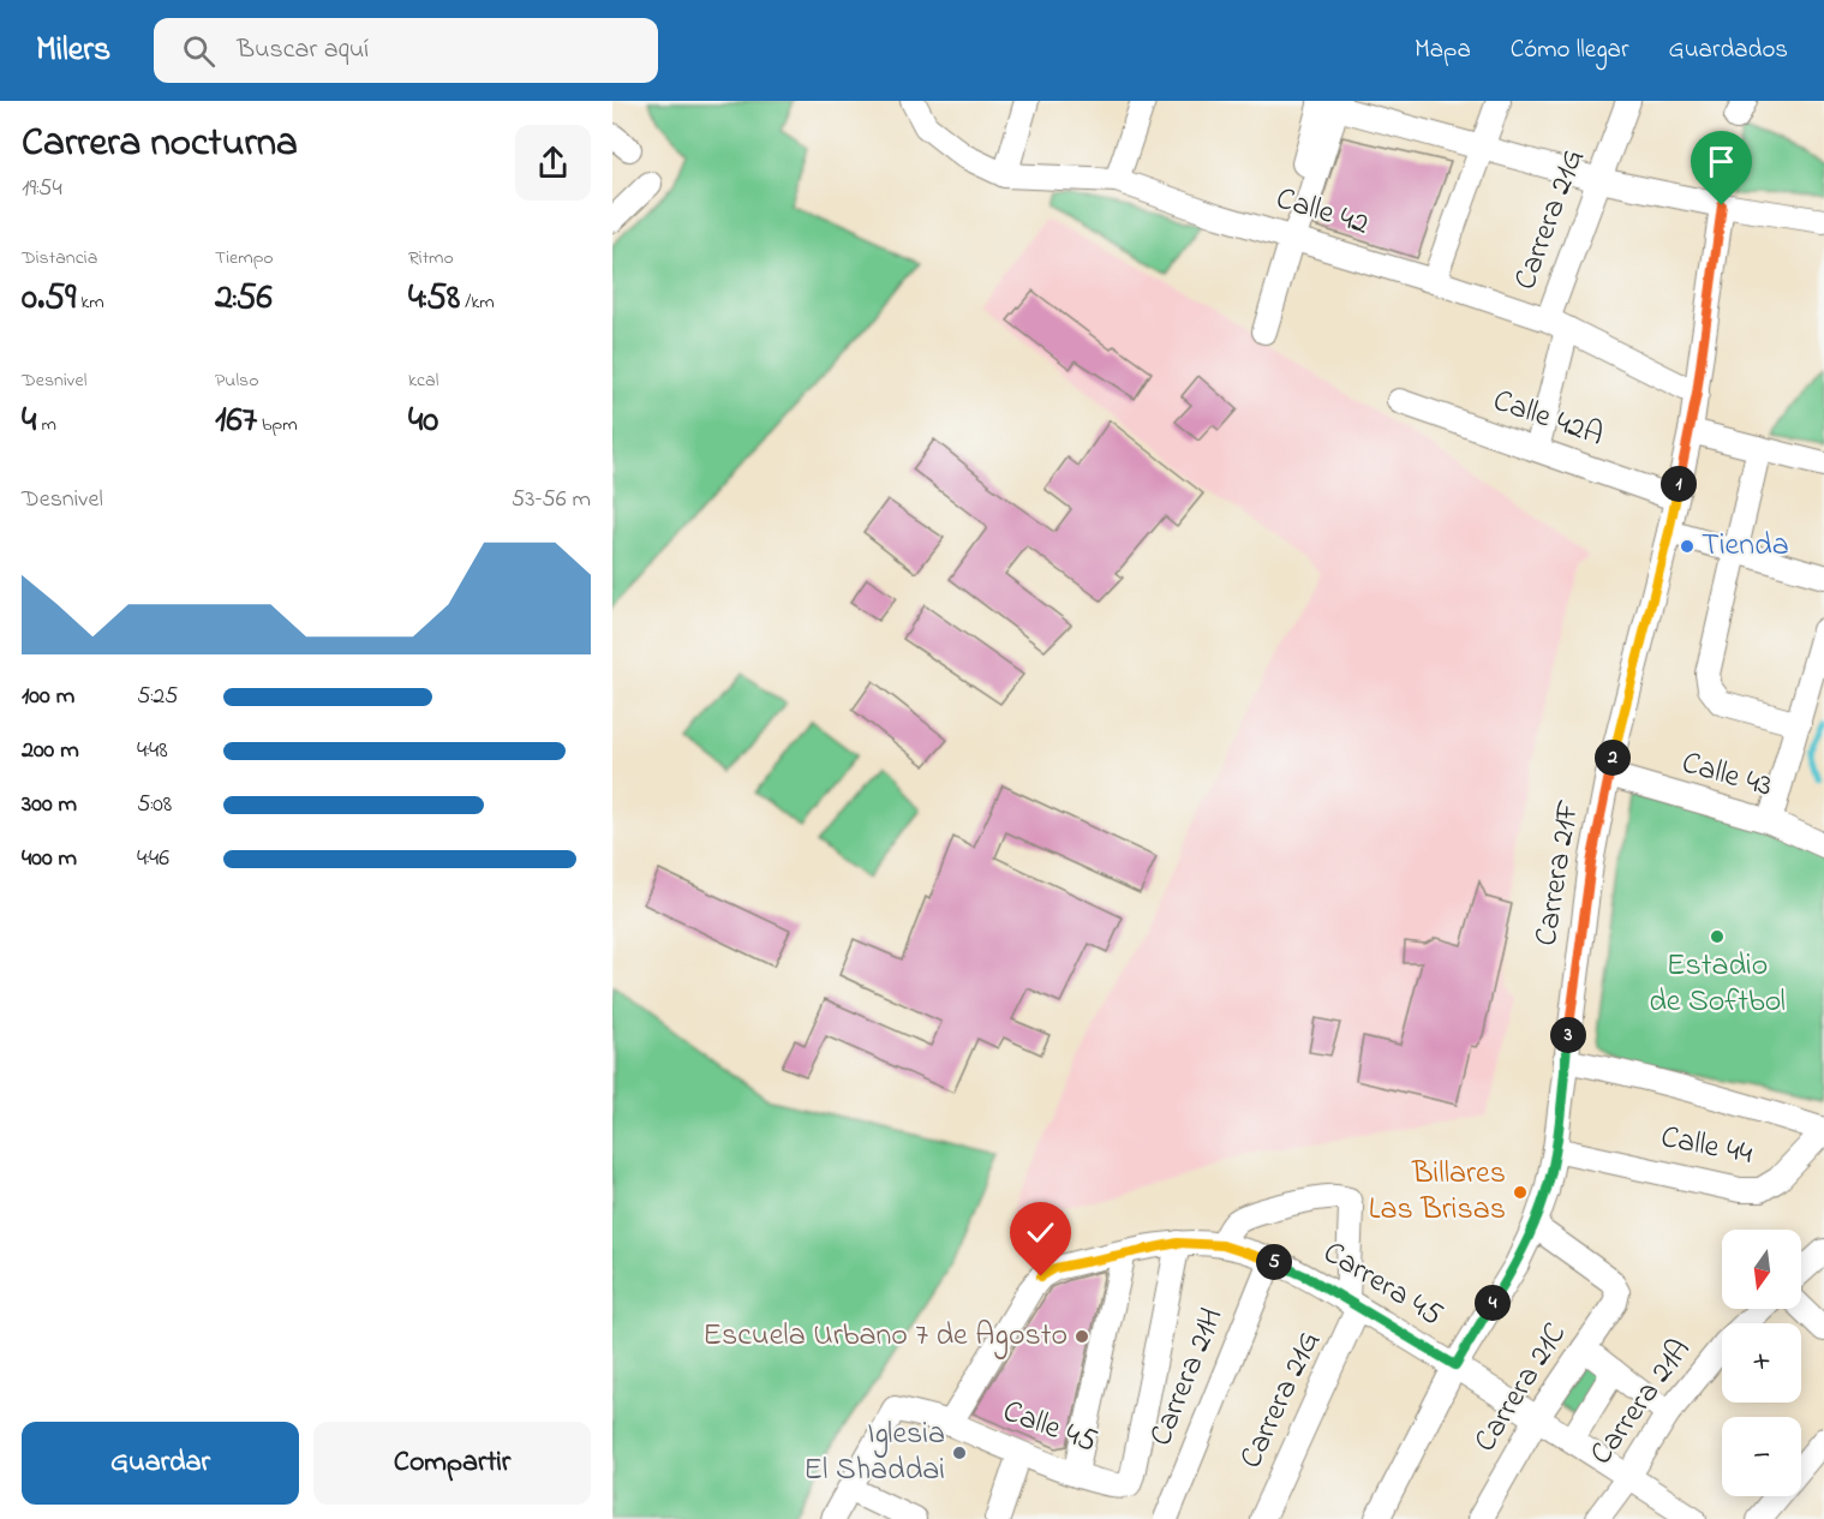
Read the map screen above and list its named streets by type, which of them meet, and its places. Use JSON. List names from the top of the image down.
{
  "streets": {
    "street": [
      "Calle 42",
      "Carrera 21G",
      "Calle 42A",
      "Calle 43",
      "Carrera 21F",
      "Calle 44",
      "Carrera 45",
      "Carrera 21H",
      "Carrera 21C",
      "Carrera 21A",
      "Calle 45"
    ]
  },
  "crossings": [
    ["Calle 42", "Carrera 21G"],
    ["Calle 42", "Carrera 21F"],
    ["Carrera 21G", "Calle 42A"],
    ["Carrera 21G", "Carrera 45"],
    ["Calle 42A", "Carrera 21F"],
    ["Calle 43", "Carrera 21F"],
    ["Carrera 21F", "Calle 44"],
    ["Carrera 21F", "Carrera 45"],
    ["Carrera 21F", "Carrera 21C"],
    ["Carrera 45", "Carrera 21H"],
    ["Carrera 45", "Carrera 21C"],
    ["Carrera 45", "Carrera 21A"],
    ["Carrera 45", "Calle 45"]
  ],
  "places": [
    "Tienda",
    "Estadio de Softbol",
    "Billares Las Brisas",
    "Escuela Urbano 7 de Agosto",
    "Iglesia El Shaddai"
  ],
  "north": "bottom",
  "page": {
    "header": "Milers",
    "search": "Buscar aquí",
    "nav": ["Mapa", "Cómo llegar", "Guardados"],
    "heading": ["Carrera nocturna", "19:54"],
    "stats": [
      ["Distancia", "0.59 km"],
      ["Tiempo", "2:56"],
      ["Ritmo", "4:58 /km"],
      ["Desnivel", "4 m"],
      ["Pulso", "167 bpm"],
      ["kcal", "40"]
    ],
    "pins": [
      "1",
      "2",
      "3",
      "5",
      "4"
    ],
    "chart": ["Desnivel", "53–56 m"],
    "list": [
      {
        "name": "100 m",
        "note": "5:25"
      },
      {
        "name": "200 m",
        "note": "4:48"
      },
      {
        "name": "300 m",
        "note": "5:08"
      },
      {
        "name": "400 m",
        "note": "4:46"
      }
    ],
    "map_buttons": ["+", "−"],
    "buttons": ["Guardar", "Compartir"]
  }
}
